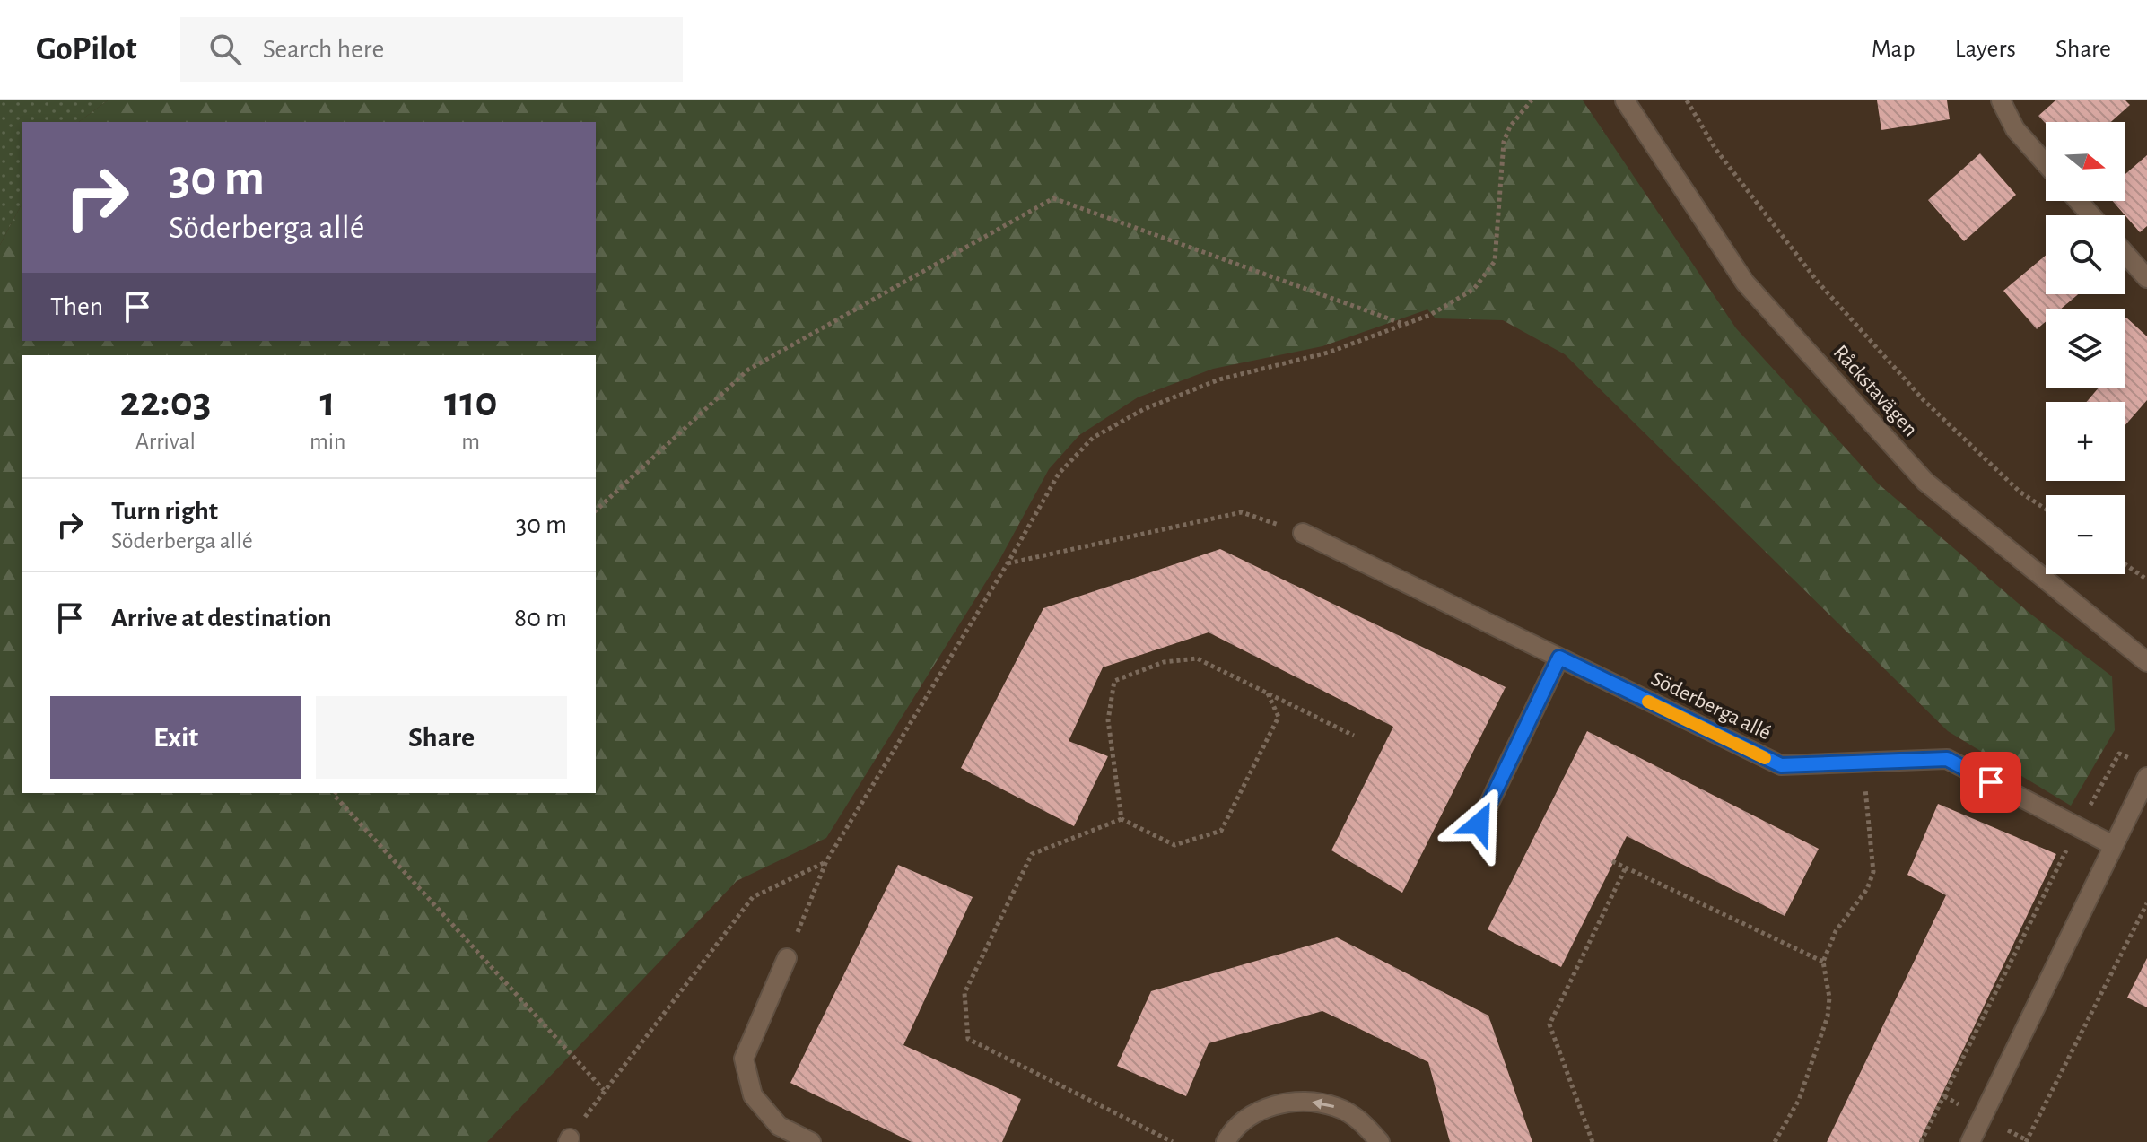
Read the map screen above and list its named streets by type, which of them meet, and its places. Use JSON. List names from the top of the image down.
{
  "streets": {
    "street": ["Råckstavägen", "Söderberga allé"]
  },
  "north": "right",
  "page": {
    "header": "GoPilot",
    "search": "Search here",
    "nav": ["Map", "Layers", "Share"],
    "map_buttons": ["+", "−"],
    "turn": ["30 m", "Söderberga allé"],
    "then": "Then",
    "eta": [
      "22:03",
      "Arrival",
      "1",
      "min",
      "110",
      "m"
    ],
    "list": [
      {
        "name": "Turn right",
        "note": "Söderberga allé",
        "value": "30 m"
      },
      {
        "name": "Arrive at destination",
        "value": "80 m"
      }
    ],
    "buttons": ["Exit", "Share"]
  }
}
